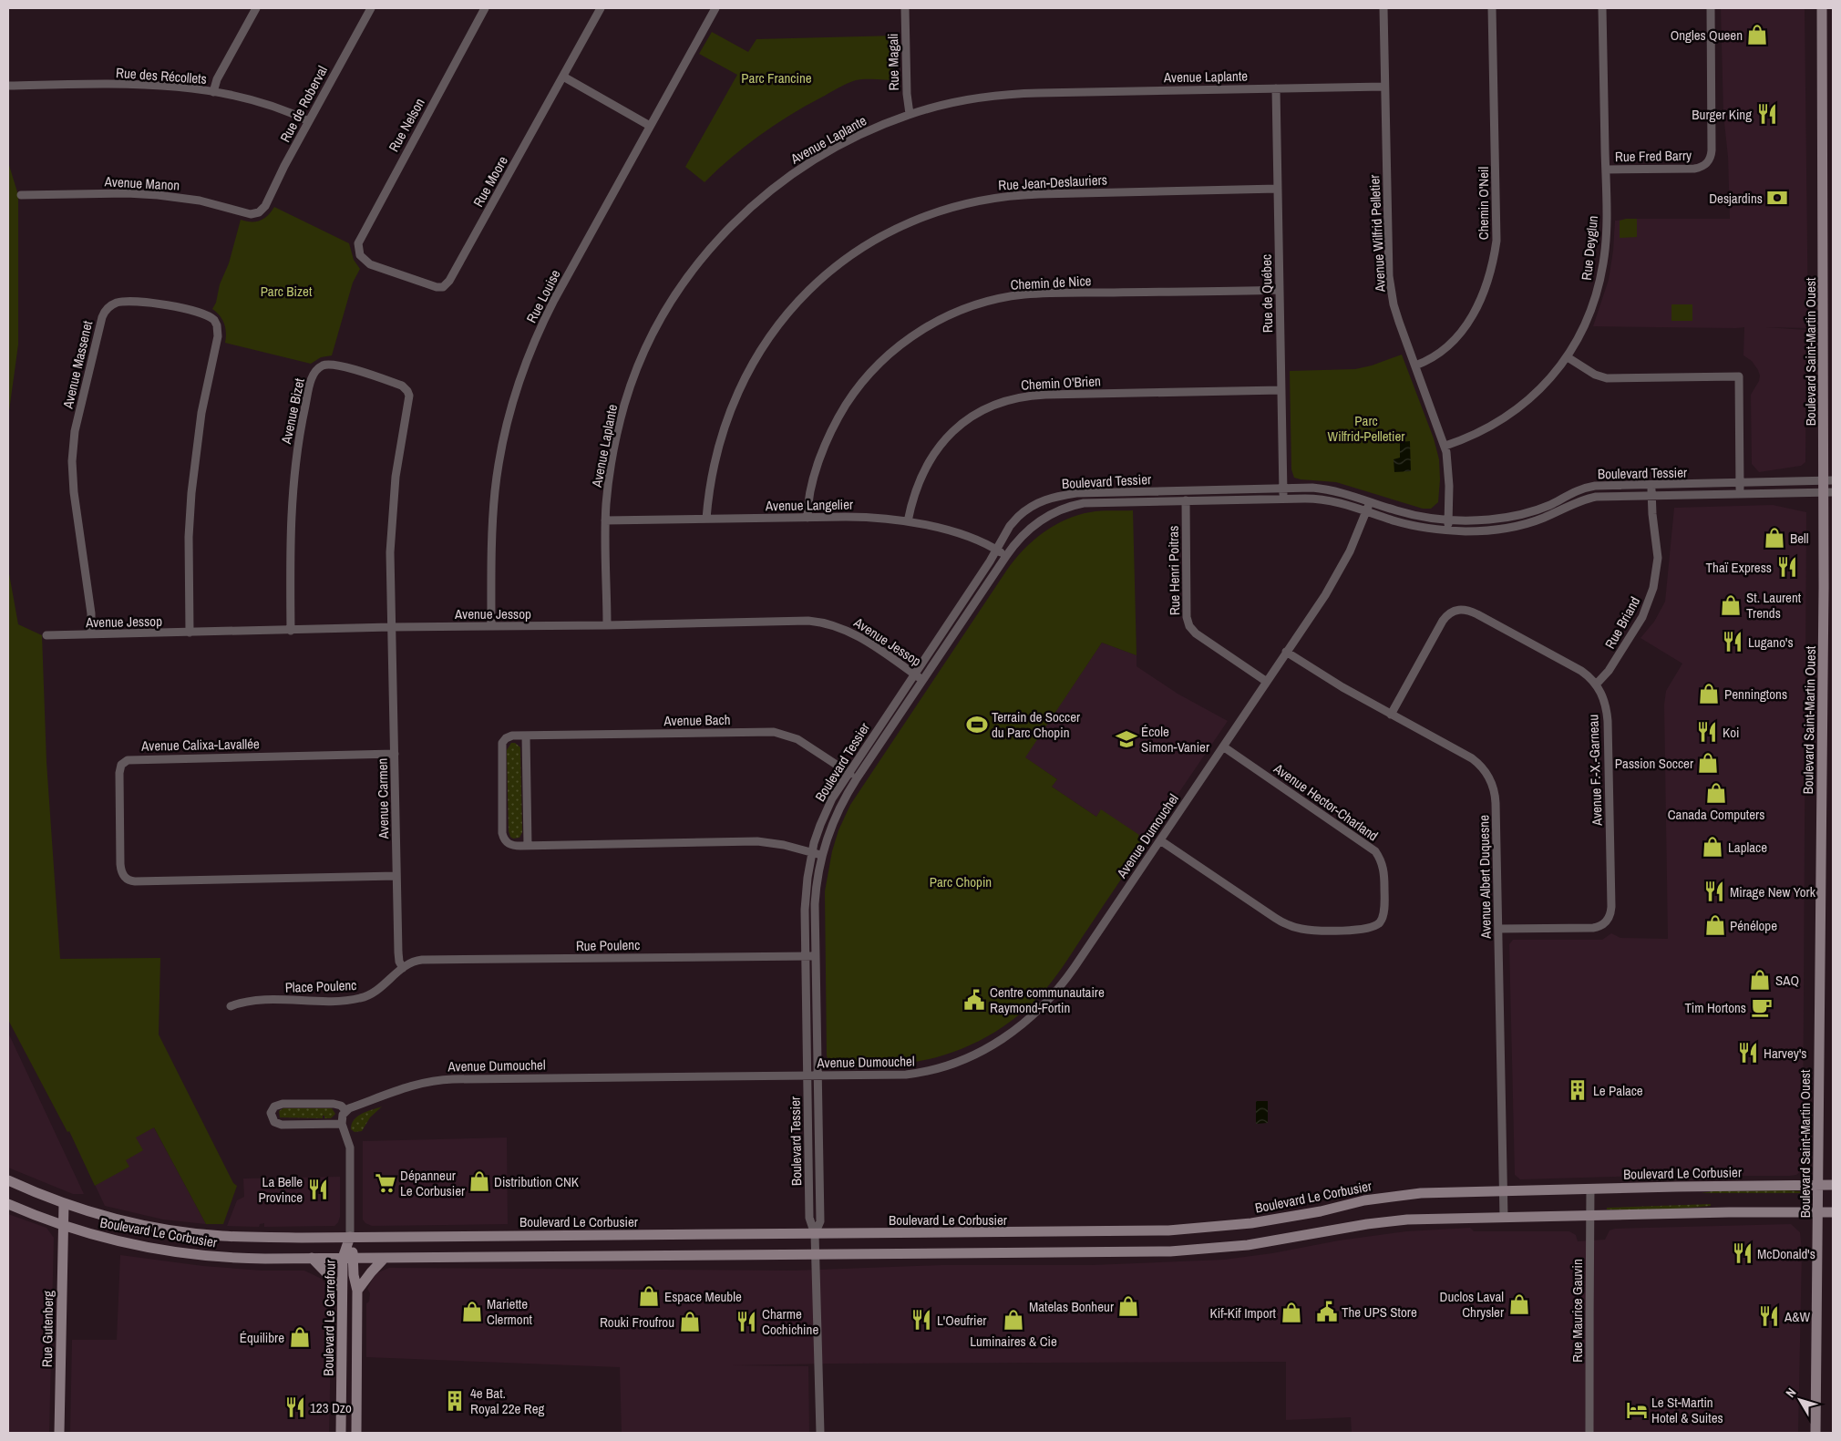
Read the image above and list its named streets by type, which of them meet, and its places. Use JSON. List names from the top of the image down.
{
  "streets": {
    "street": [
      "Rue Magali",
      "Rue des Récollets",
      "Avenue Laplante",
      "Rue de Roberval",
      "Rue Nelson",
      "Rue Fred Barry",
      "Rue Moore",
      "Rue Jean-Deslauriers",
      "Avenue Manon",
      "Chemin O'Neil",
      "Avenue Wilfrid Pelletier",
      "Rue Deyglun",
      "Chemin de Nice",
      "Rue de Québec",
      "Rue Louise",
      "Boulevard Saint-Martin Ouest",
      "Avenue Massenet",
      "Chemin O'Brien",
      "Avenue Bizet",
      "Boulevard Tessier",
      "Avenue Langelier",
      "Rue Henri Poitras",
      "Avenue Jessop",
      "Rue Briand",
      "Avenue Bach",
      "Avenue Calixa-Lavallée",
      "Avenue F.-X.-Garneau",
      "Avenue Carmen",
      "Avenue Hector-Charland",
      "Avenue Dumouchel",
      "Avenue Albert Duquesne",
      "Rue Poulenc",
      "Place Poulenc",
      "Boulevard Le Corbusier",
      "Rue Maurice Gauvin",
      "Boulevard Le Carrefour",
      "Rue Gutenberg"
    ]
  },
  "crossings": [
    ["Rue Magali", "Avenue Laplante"],
    ["Rue des Récollets", "Rue de Roberval"],
    ["Avenue Laplante", "Avenue Wilfrid Pelletier"],
    ["Avenue Laplante", "Rue de Québec"],
    ["Avenue Laplante", "Avenue Langelier"],
    ["Avenue Laplante", "Avenue Jessop"],
    ["Rue de Roberval", "Avenue Manon"],
    ["Rue Nelson", "Rue Moore"],
    ["Rue Fred Barry", "Rue Deyglun"],
    ["Rue Jean-Deslauriers", "Rue de Québec"],
    ["Rue Jean-Deslauriers", "Avenue Langelier"],
    ["Chemin O'Neil", "Avenue Wilfrid Pelletier"],
    ["Avenue Wilfrid Pelletier", "Rue Deyglun"],
    ["Avenue Wilfrid Pelletier", "Boulevard Tessier"],
    ["Chemin de Nice", "Rue de Québec"],
    ["Chemin de Nice", "Avenue Langelier"],
    ["Rue de Québec", "Chemin O'Brien"],
    ["Rue de Québec", "Boulevard Tessier"],
    ["Rue Louise", "Avenue Jessop"],
    ["Boulevard Saint-Martin Ouest", "Boulevard Tessier"],
    ["Boulevard Saint-Martin Ouest", "Boulevard Le Corbusier"],
    ["Avenue Massenet", "Avenue Jessop"],
    ["Chemin O'Brien", "Avenue Langelier"],
    ["Avenue Bizet", "Avenue Jessop"],
    ["Avenue Bizet", "Avenue Carmen"],
    ["Boulevard Tessier", "Avenue Langelier"],
    ["Boulevard Tessier", "Rue Henri Poitras"],
    ["Boulevard Tessier", "Avenue Jessop"],
    ["Boulevard Tessier", "Rue Briand"],
    ["Boulevard Tessier", "Avenue Bach"],
    ["Boulevard Tessier", "Avenue Dumouchel"],
    ["Boulevard Tessier", "Rue Poulenc"],
    ["Boulevard Tessier", "Boulevard Le Corbusier"],
    ["Rue Henri Poitras", "Avenue Dumouchel"],
    ["Avenue Jessop", "Avenue Carmen"],
    ["Rue Briand", "Avenue F.-X.-Garneau"],
    ["Avenue Calixa-Lavallée", "Avenue Carmen"],
    ["Avenue F.-X.-Garneau", "Avenue Albert Duquesne"],
    ["Avenue Carmen", "Rue Poulenc"],
    ["Avenue Carmen", "Place Poulenc"],
    ["Avenue Hector-Charland", "Avenue Dumouchel"],
    ["Avenue Dumouchel", "Avenue Albert Duquesne"],
    ["Avenue Albert Duquesne", "Boulevard Le Corbusier"],
    ["Rue Poulenc", "Place Poulenc"],
    ["Boulevard Le Corbusier", "Rue Maurice Gauvin"],
    ["Boulevard Le Corbusier", "Boulevard Le Carrefour"],
    ["Boulevard Le Corbusier", "Rue Gutenberg"]
  ],
  "parks": [
    "Parc Francine",
    "Parc Bizet",
    "Parc Wilfrid-Pelletier",
    "Parc Chopin"
  ],
  "places": {
    "shop": [
      "Ongles Queen",
      "Bell",
      "St. Laurent Trends",
      "Penningtons",
      "Passion Soccer",
      "Canada Computers",
      "Laplace",
      "Pénélope",
      "SAQ",
      "Distribution CNK",
      "Espace Meuble",
      "Duclos Laval Chrysler",
      "Matelas Bonheur",
      "Mariette Clermont",
      "Kif-Kif Import",
      "Luminaires & Cie",
      "Rouki Froufrou",
      "Équilibre"
    ],
    "restaurant": [
      "Burger King",
      "Thaï Express",
      "Lugano's",
      "Koi",
      "Mirage New York",
      "Harvey's",
      "La Belle Province",
      "McDonald's",
      "A&W",
      "L'Oeufrier",
      "Charme Cochichine",
      "123 Dzo"
    ],
    "bank": ["Desjardins"],
    "sports": ["Terrain de Soccer du Parc Chopin"],
    "school or university": ["École Simon-Vanier"],
    "public building": ["Centre communautaire Raymond-Fortin", "The UPS Store"],
    "cafe": ["Tim Hortons"],
    "building": ["Le Palace", "4e Bat. Royal 22e Reg"],
    "supermarket": ["Dépanneur Le Corbusier"],
    "hotel": ["Le St-Martin Hotel & Suites"]
  },
  "north": "top left"
}
